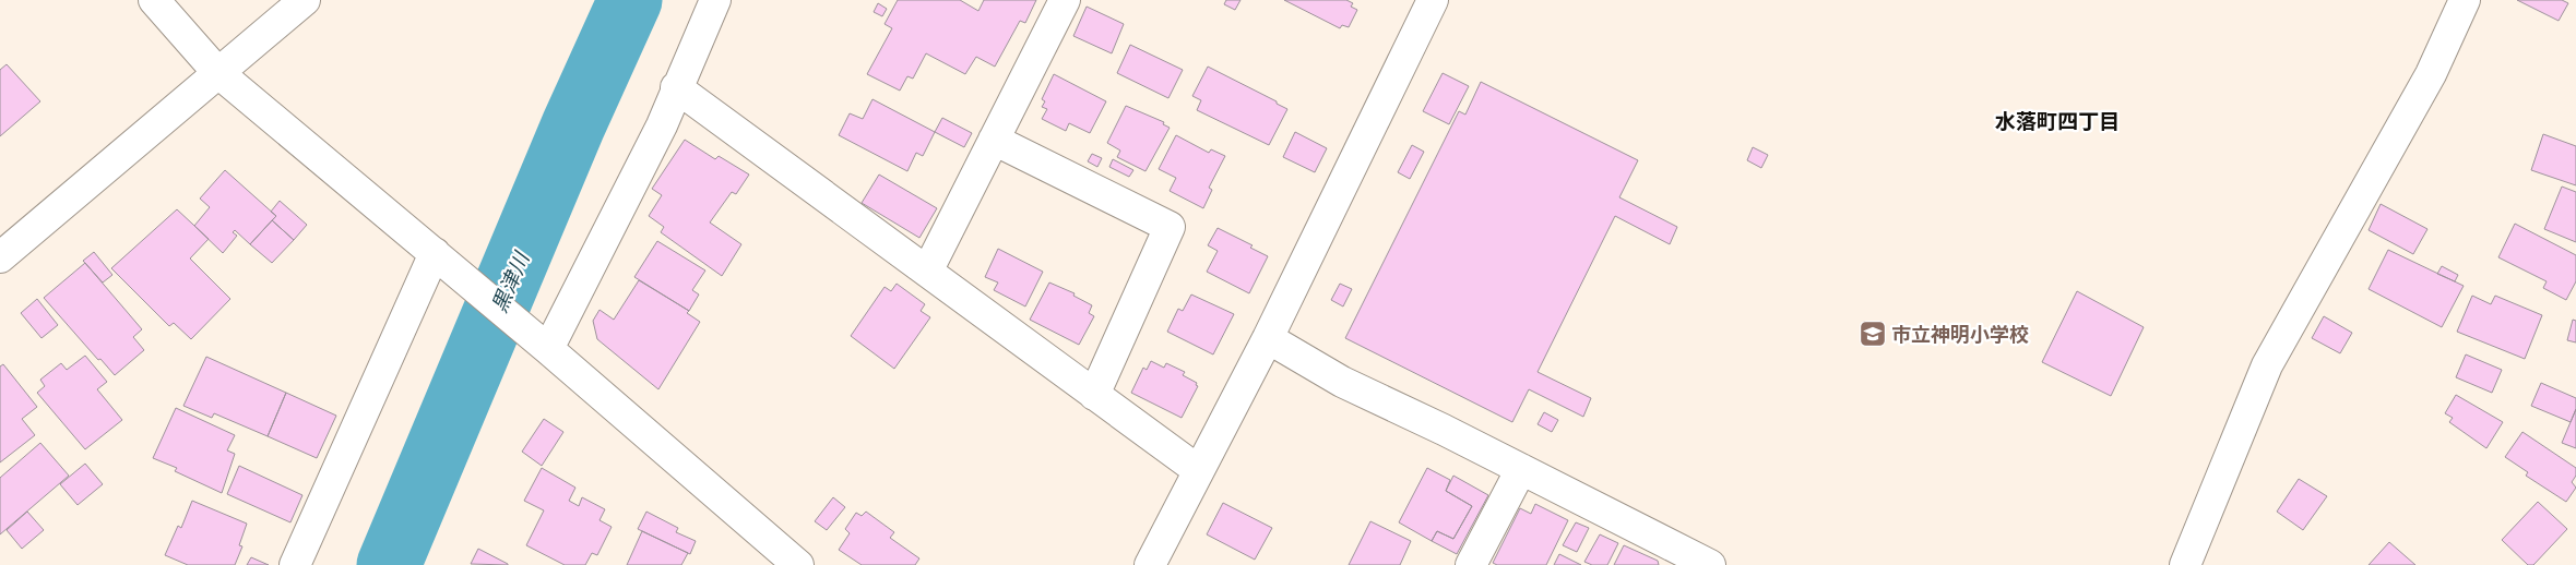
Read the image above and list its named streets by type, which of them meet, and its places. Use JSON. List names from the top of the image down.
{
  "districts": ["水落町四丁目"],
  "water": ["黒津川"],
  "places": {
    "school or university": ["市立神明小学校"]
  }
}
